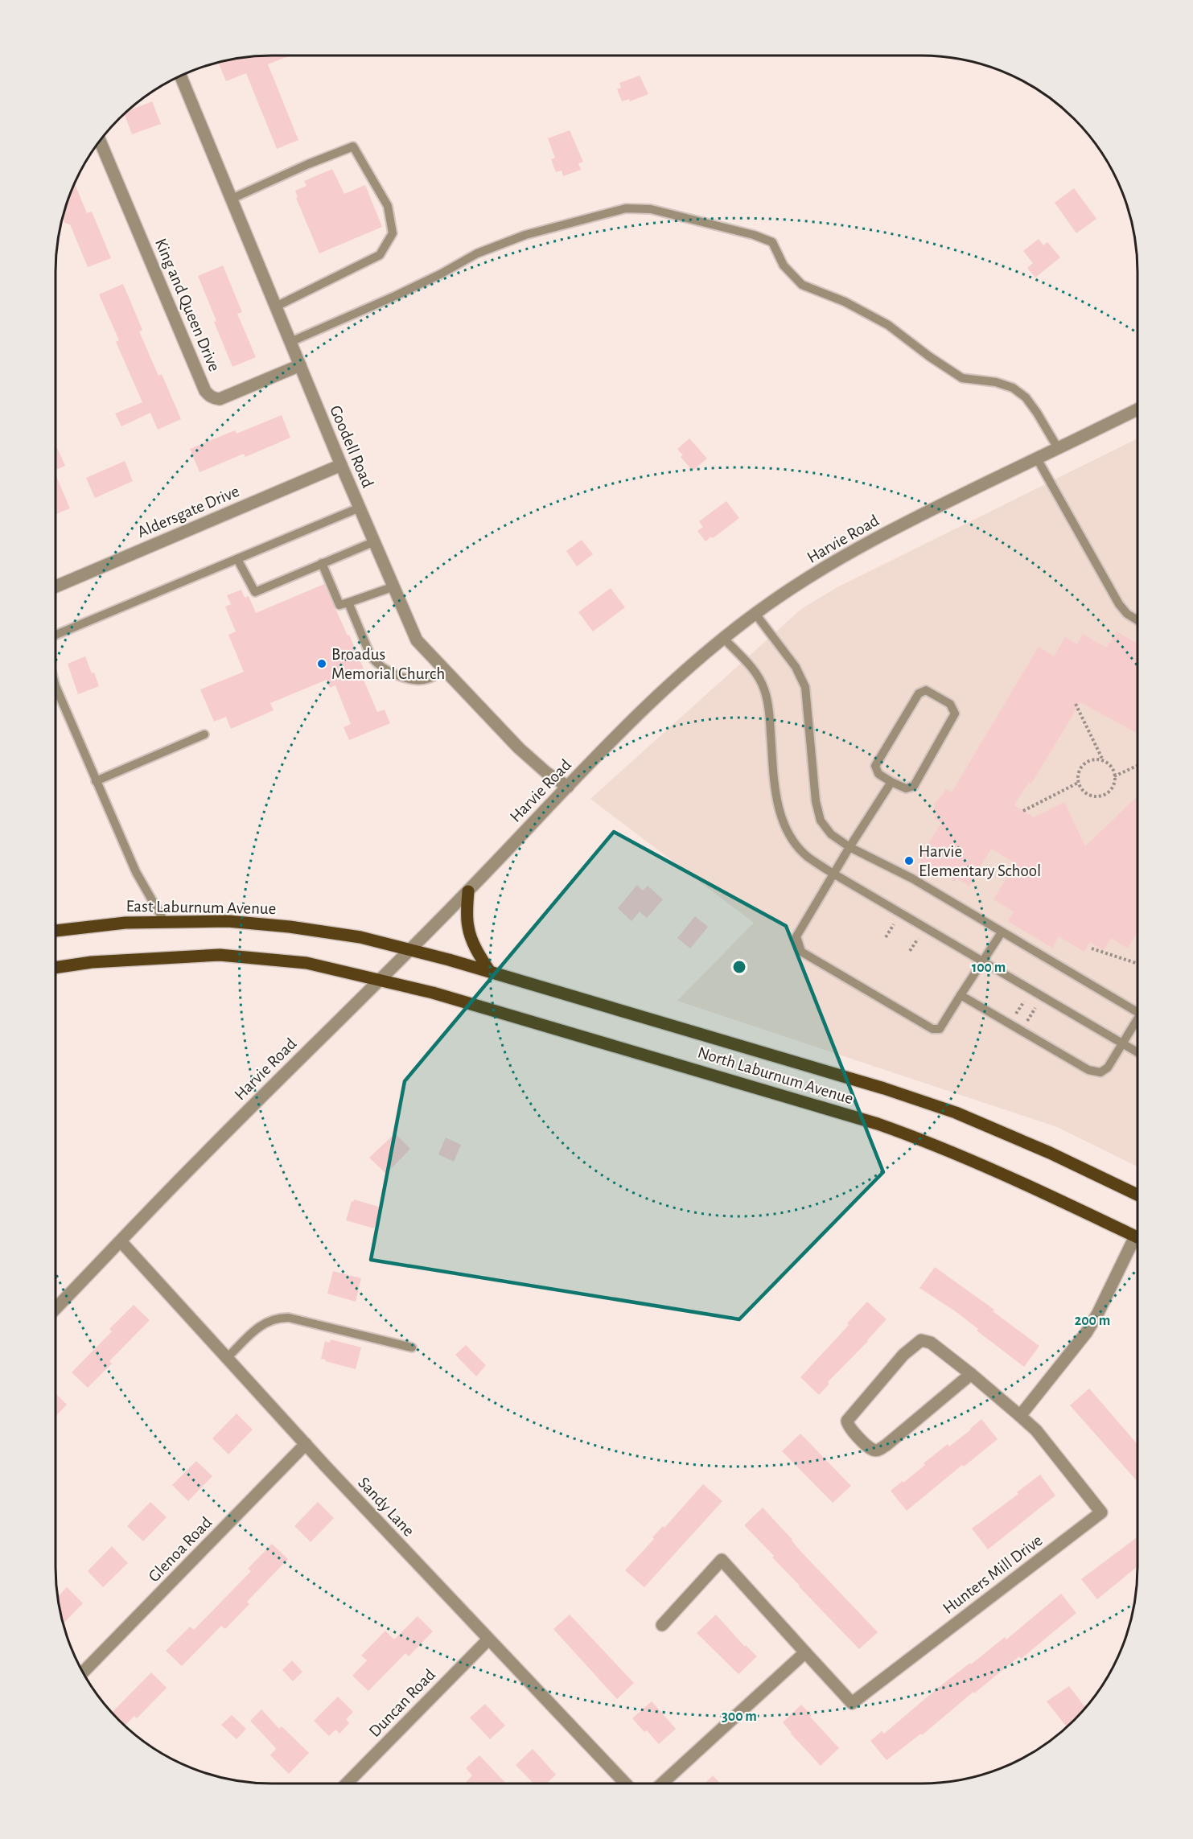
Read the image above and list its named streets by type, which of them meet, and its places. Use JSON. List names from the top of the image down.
{
  "streets": {
    "main road": ["East Laburnum Avenue", "North Laburnum Avenue"],
    "street": [
      "King and Queen Drive",
      "Goodell Road",
      "Aldersgate Drive",
      "Harvie Road",
      "Sandy Lane",
      "Glenoa Road",
      "Hunters Mill Drive",
      "Duncan Road"
    ]
  },
  "crossings": [
    ["King and Queen Drive", "Goodell Road"],
    ["Goodell Road", "Aldersgate Drive"],
    ["Goodell Road", "Harvie Road"],
    ["Harvie Road", "East Laburnum Avenue"],
    ["Harvie Road", "North Laburnum Avenue"],
    ["Harvie Road", "Sandy Lane"],
    ["East Laburnum Avenue", "North Laburnum Avenue"],
    ["Sandy Lane", "Glenoa Road"],
    ["Sandy Lane", "Duncan Road"]
  ],
  "places": ["Broadus Memorial Church", "Harvie Elementary School"],
  "rings": ["100 m", "200 m", "300 m"]
}
